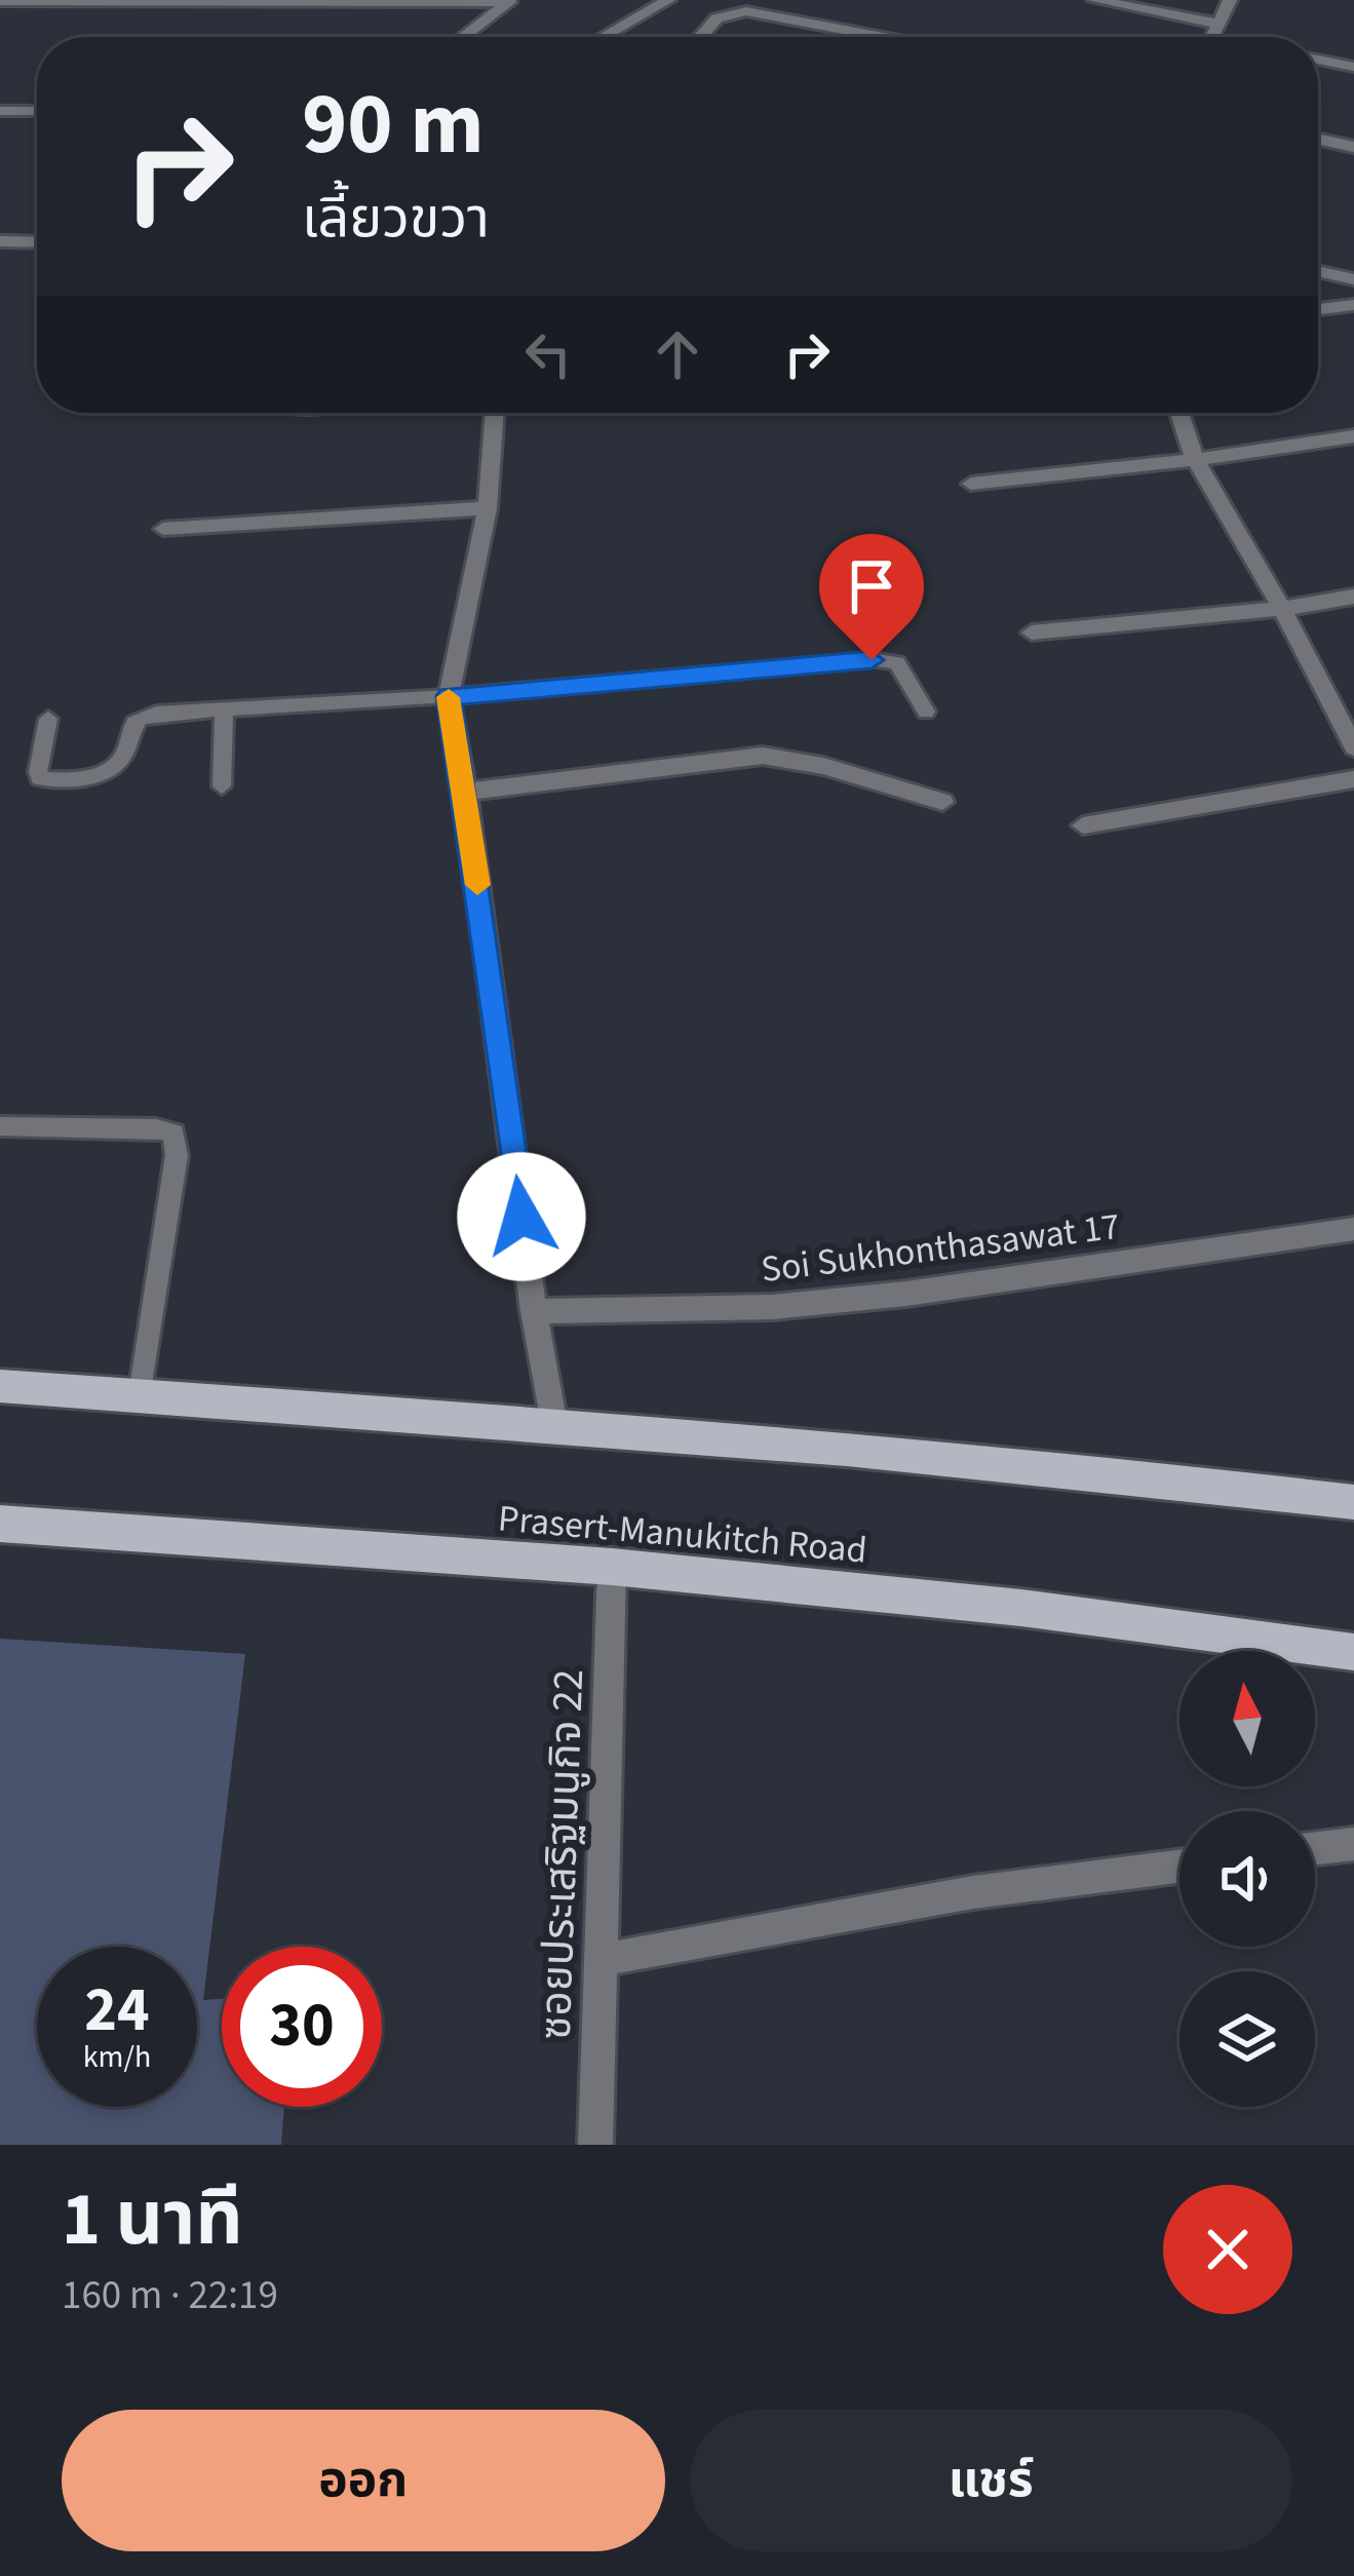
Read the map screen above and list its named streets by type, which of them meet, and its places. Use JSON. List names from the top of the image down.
{
  "streets": {
    "main road": ["Prasert-Manukitch Road"],
    "street": ["Soi Sukhonthasawat 17", "ซอยประเสริฐมนูกิจ 22"]
  },
  "crossings": [
    ["Prasert-Manukitch Road", "ซอยประเสริฐมนูกิจ 22"]
  ],
  "north": "top",
  "page": {
    "turn": ["90 m", "เลี้ยวขวา"],
    "speed": "24 km/h",
    "limit": "30",
    "heading": ["1 นาที", "160 m · 22:19"],
    "buttons": ["ออก", "แชร์"]
  }
}
